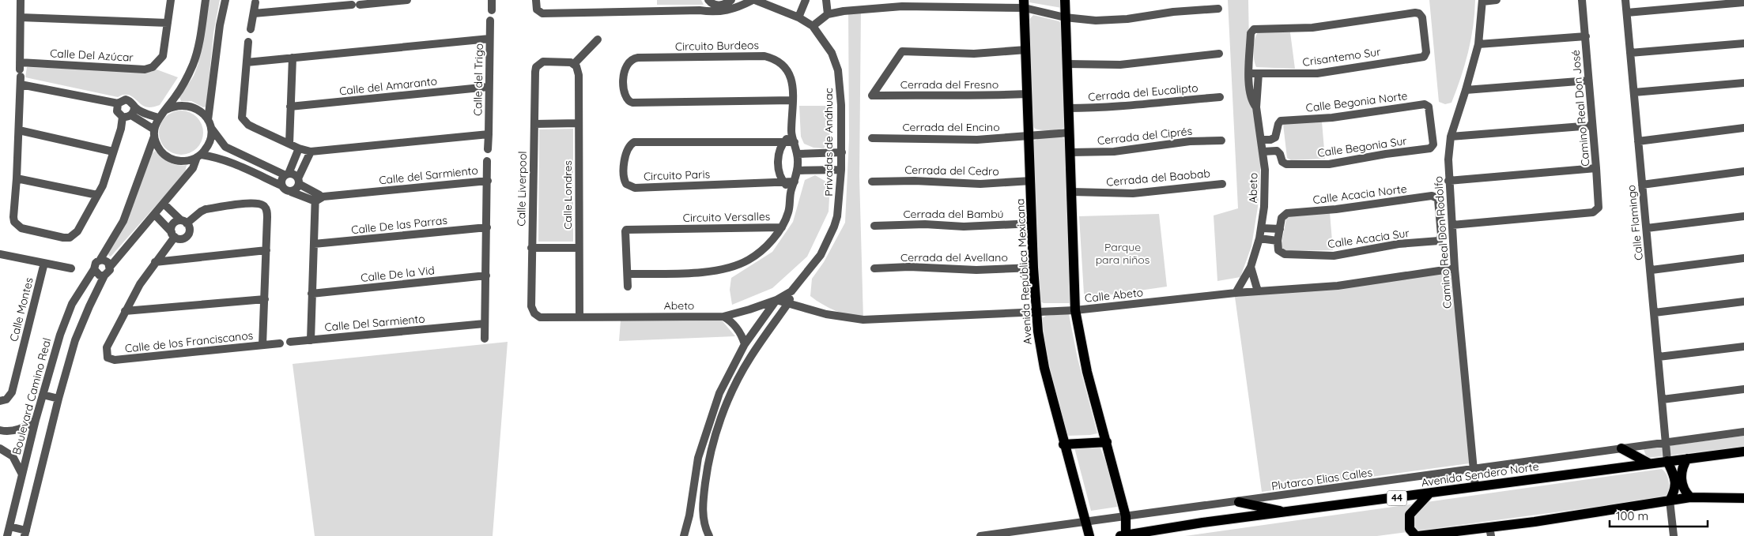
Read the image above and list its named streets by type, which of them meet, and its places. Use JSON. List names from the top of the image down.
{
  "streets": {
    "main road": ["Avenida República Mexicana", "Avenida Sendero Norte", "44"],
    "street": [
      "Circuito Burdeos",
      "Calle Del Azúcar",
      "Crisantemo Sur",
      "Calle del Trigo",
      "Cerrada del Fresno",
      "Calle del Amaranto",
      "Cerrada del Eucalipto",
      "Calle Begonia Norte",
      "Camino Real Don José",
      "Cerrada del Encino",
      "Cerrada del Ciprés",
      "Privadas de Anáhuac",
      "Calle Begonia Sur",
      "Cerrada del Cedro",
      "Calle del Sarmiento",
      "Circuito Paris",
      "Cerrada del Baobab",
      "Abeto",
      "Calle Liverpool",
      "Calle Acacia Norte",
      "Calle Londres",
      "Cerrada del Bambú",
      "Circuito Versalles",
      "Calle Flamingo",
      "Calle De las Parras",
      "Calle Acacia Sur",
      "Camino Real Don Rodolfo",
      "Cerrada del Avellano",
      "Calle De la Vid",
      "Calle Abeto",
      "Calle Montes",
      "Calle Del Sarmiento",
      "Calle de los Franciscanos",
      "Boulevard Camino Real",
      "Plutarco Elias Calles"
    ]
  },
  "crossings": [
    ["Calle del Trigo", "Calle del Amaranto"],
    ["Cerrada del Fresno", "Avenida República Mexicana"],
    ["Calle Begonia Norte", "Calle Begonia Sur"],
    ["Calle Begonia Norte", "Abeto"],
    ["Camino Real Don José", "Camino Real Don Rodolfo"],
    ["Cerrada del Encino", "Avenida República Mexicana"],
    ["Privadas de Anáhuac", "Abeto"],
    ["Privadas de Anáhuac", "Calle Abeto"],
    ["Calle Begonia Sur", "Abeto"],
    ["Cerrada del Cedro", "Avenida República Mexicana"],
    ["Calle del Sarmiento", "Calle De las Parras"],
    ["Calle del Sarmiento", "Calle De la Vid"],
    ["Calle del Sarmiento", "Calle Del Sarmiento"],
    ["Abeto", "Calle Liverpool"],
    ["Abeto", "Calle Londres"],
    ["Abeto", "Calle Abeto"],
    ["Calle Liverpool", "Calle Londres"],
    ["Calle Acacia Norte", "Calle Acacia Sur"],
    ["Cerrada del Bambú", "Avenida República Mexicana"],
    ["Calle Flamingo", "Avenida Sendero Norte"],
    ["Calle Flamingo", "Plutarco Elias Calles"],
    ["Calle De las Parras", "Calle Del Sarmiento"],
    ["Camino Real Don Rodolfo", "Calle Abeto"],
    ["Camino Real Don Rodolfo", "Avenida Sendero Norte"],
    ["Camino Real Don Rodolfo", "Plutarco Elias Calles"],
    ["Cerrada del Avellano", "Avenida República Mexicana"],
    ["Avenida República Mexicana", "Calle Abeto"],
    ["Avenida República Mexicana", "Plutarco Elias Calles"],
    ["Calle De la Vid", "Calle Del Sarmiento"]
  ],
  "parks": ["Parque para niños"],
  "scale_bar": "100 m"
}
